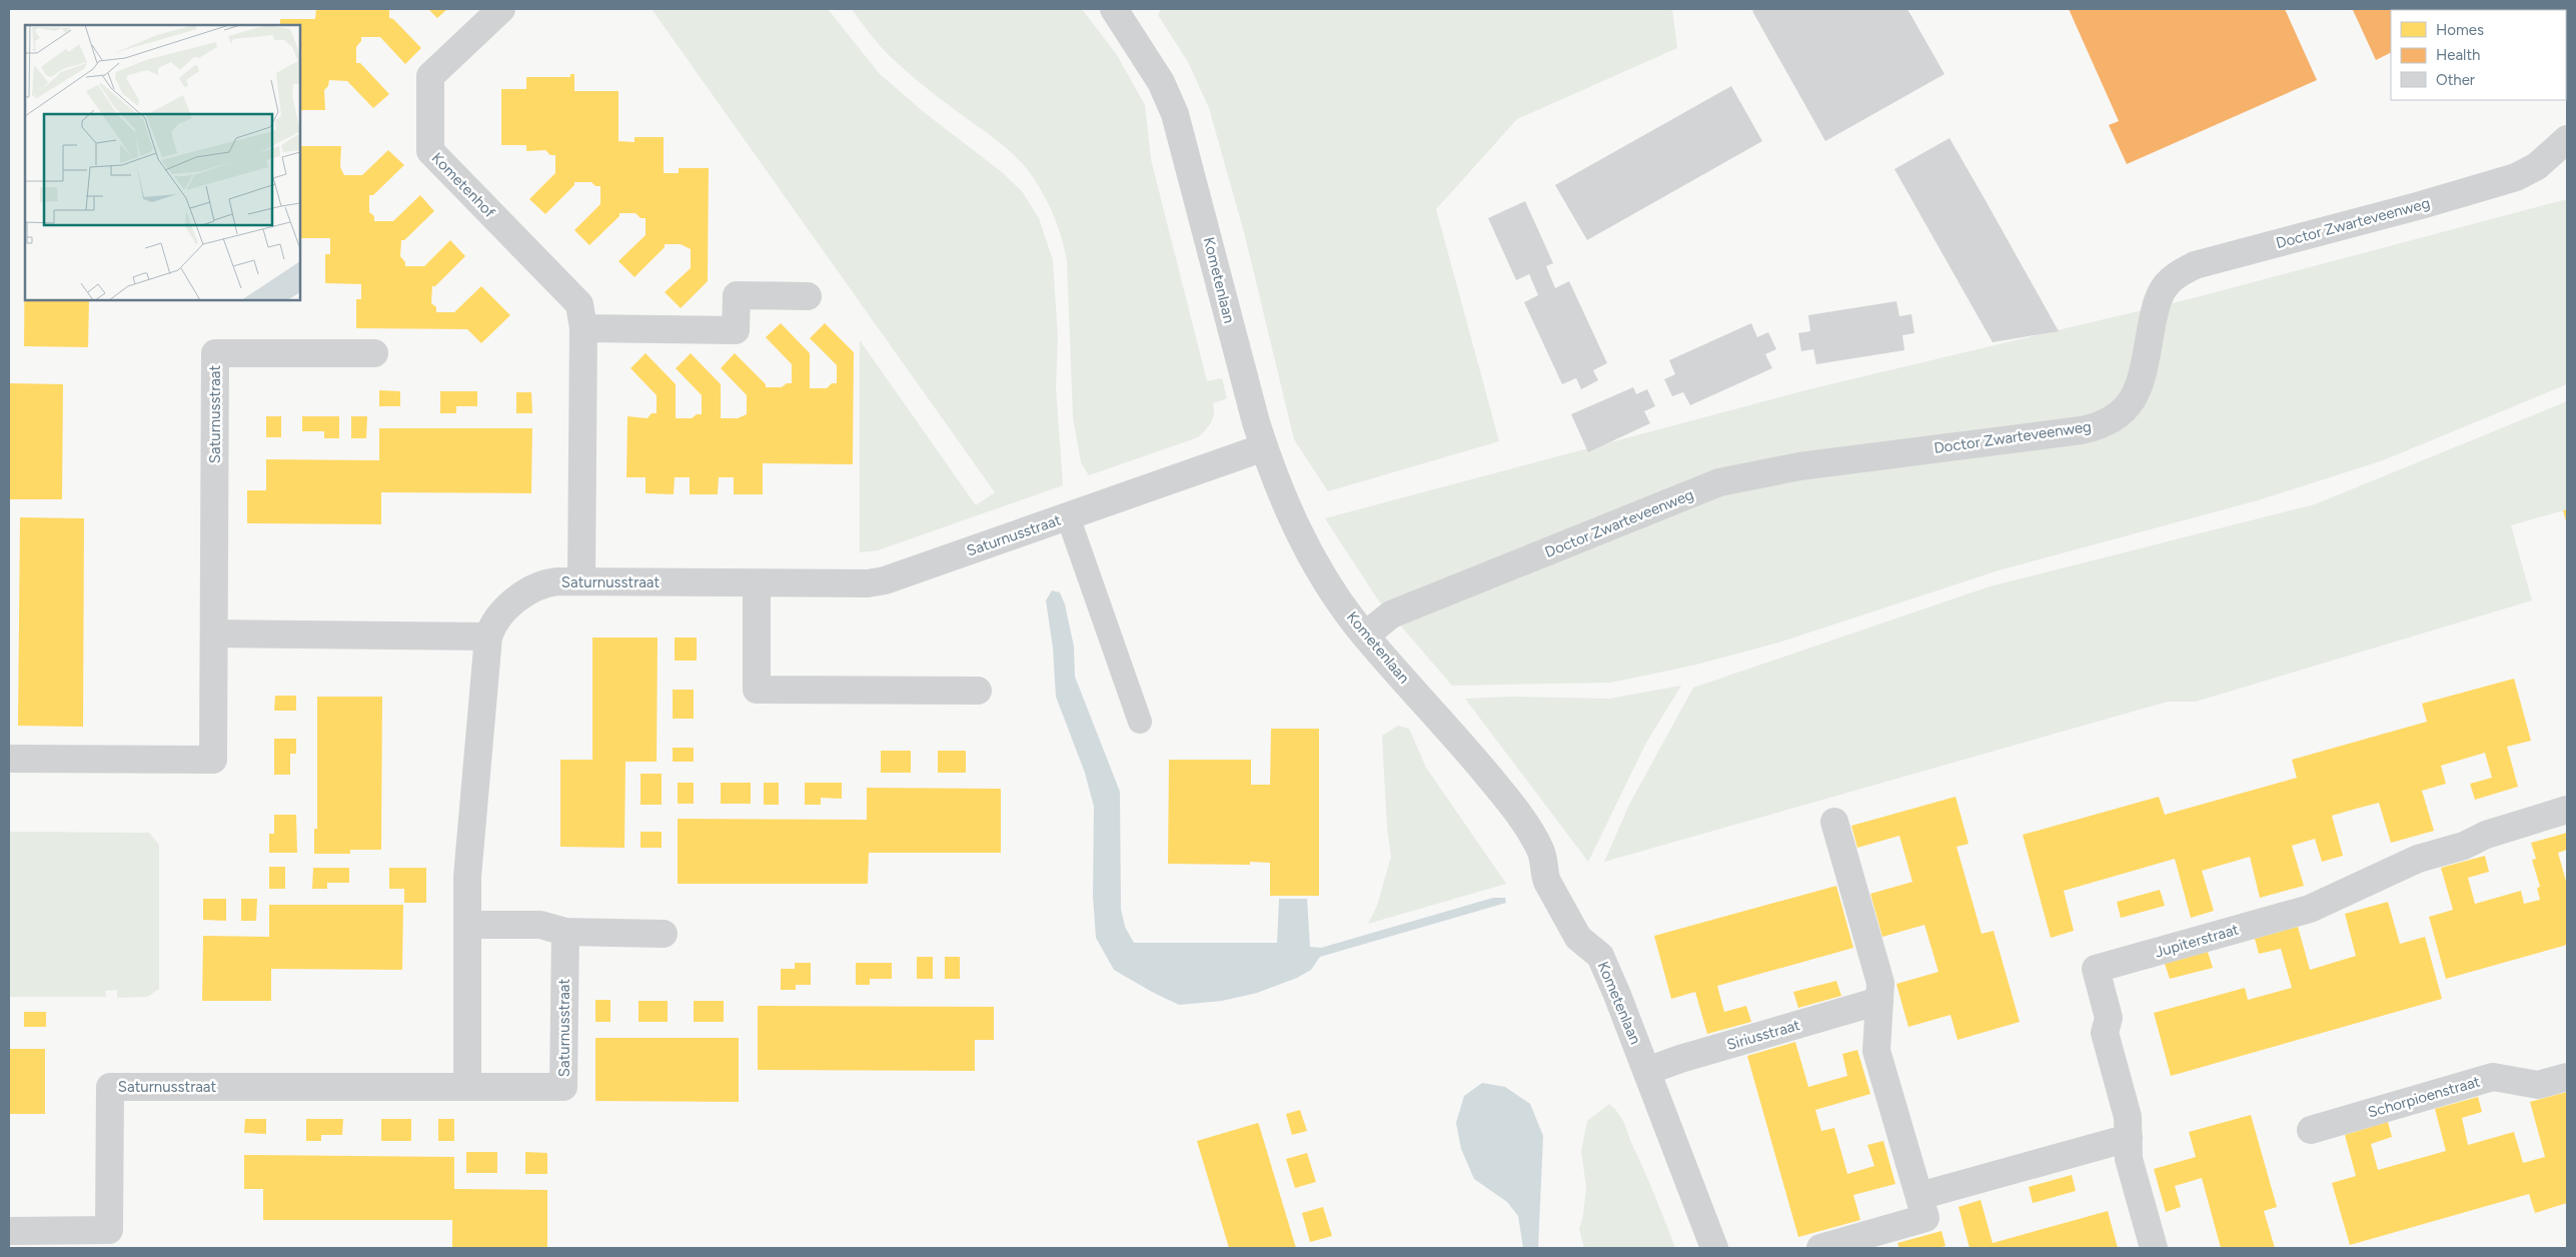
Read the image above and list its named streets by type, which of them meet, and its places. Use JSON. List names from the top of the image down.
{
  "streets": {
    "street": [
      "Kometenhof",
      "Doctor Zwarteveenweg",
      "Kometenlaan",
      "Saturnusstraat",
      "Jupiterstraat",
      "Siriusstraat",
      "Schorpioenstraat"
    ]
  },
  "crossings": [
    ["Kometenhof", "Saturnusstraat"],
    ["Doctor Zwarteveenweg", "Kometenlaan"],
    ["Kometenlaan", "Saturnusstraat"],
    ["Kometenlaan", "Siriusstraat"]
  ],
  "legend": ["Homes", "Health", "Other"]
}
